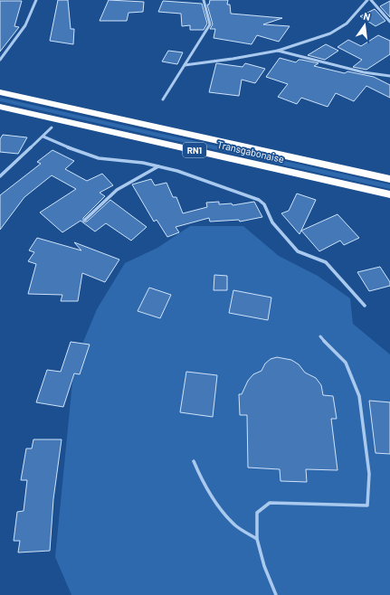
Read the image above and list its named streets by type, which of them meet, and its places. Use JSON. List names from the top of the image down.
{
  "streets": {
    "highway": ["RN1", "Transgabonaise"]
  },
  "north": "top"
}
